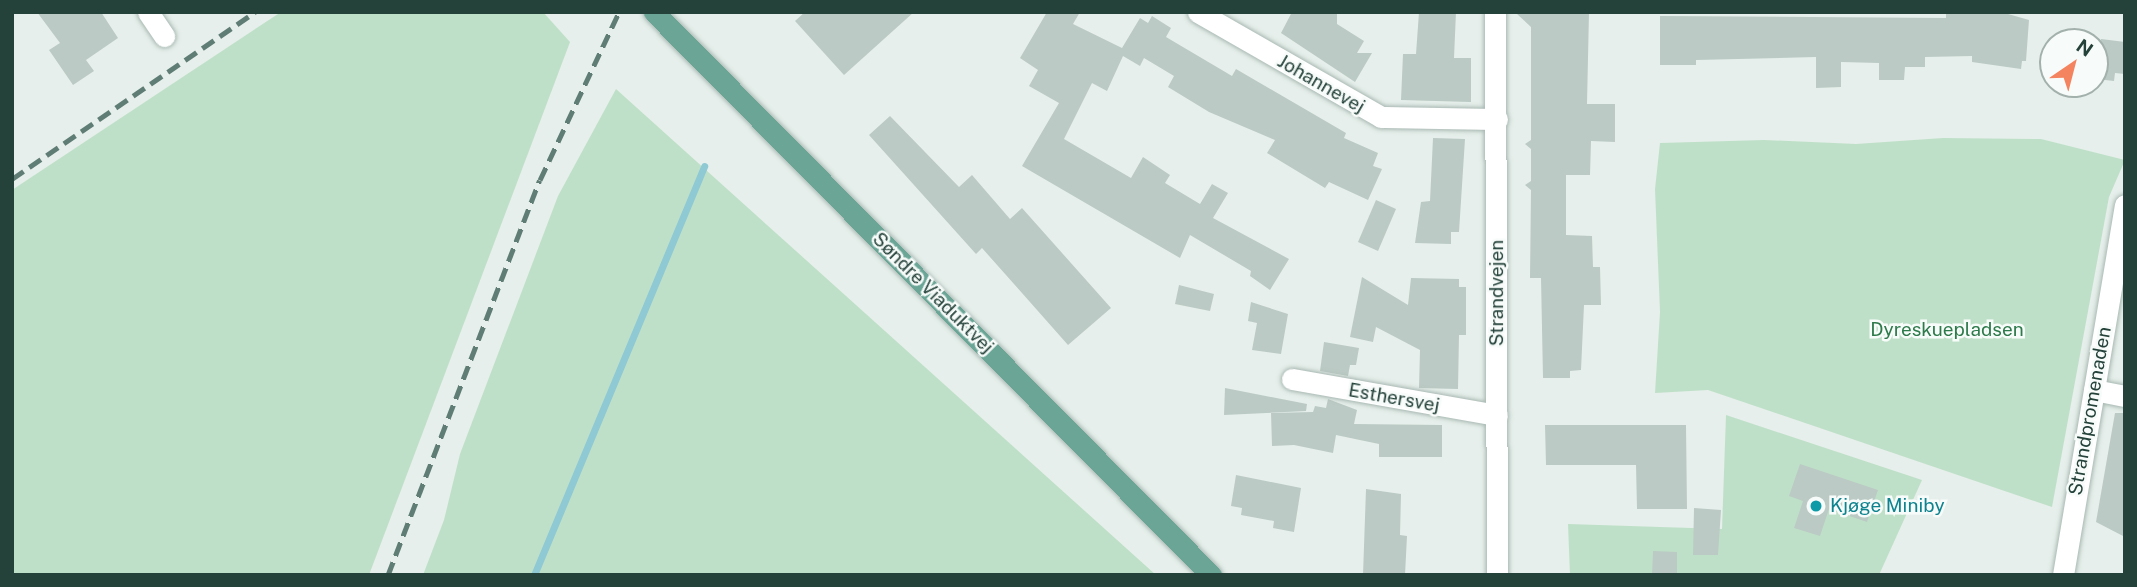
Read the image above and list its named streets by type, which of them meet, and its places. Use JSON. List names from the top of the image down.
{
  "streets": {
    "main road": ["Søndre Viaduktvej"],
    "street": [
      "Johannevej",
      "Strandvejen",
      "Esthersvej",
      "Strandpromenaden"
    ]
  },
  "crossings": [
    ["Johannevej", "Strandvejen"],
    ["Strandvejen", "Esthersvej"]
  ],
  "parks": ["Dyreskuepladsen"],
  "places": ["Kjøge Miniby"],
  "north": "top right"
}
